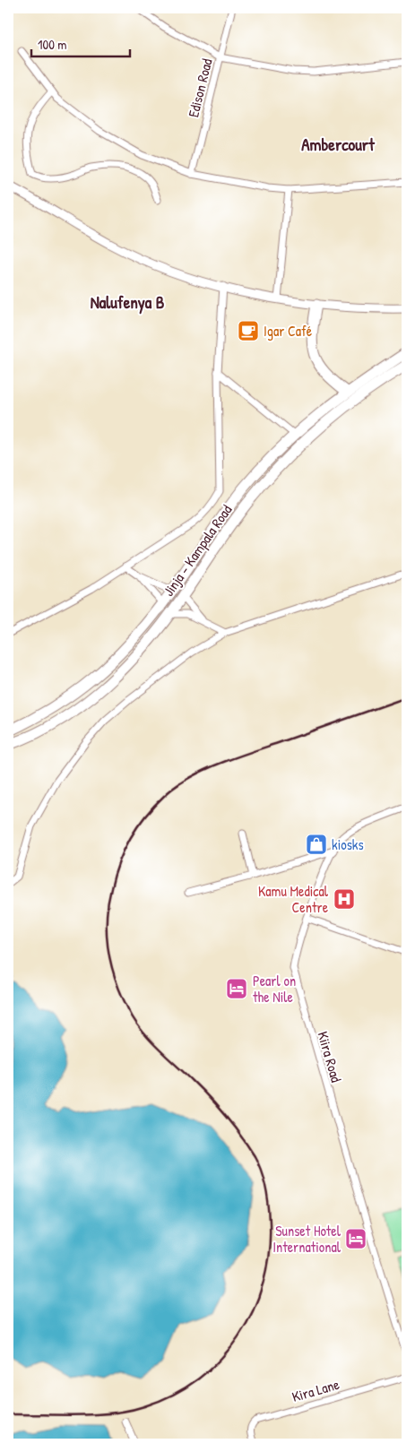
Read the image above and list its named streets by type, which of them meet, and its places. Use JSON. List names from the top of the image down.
{
  "streets": {
    "highway": ["Jinja - Kampala Road"],
    "street": ["Edison Road", "Kiira Road", "Kira Lane"]
  },
  "districts": ["Ambercourt", "Nalufenya B"],
  "places": {
    "cafe": ["Igar Café"],
    "shop": ["kiosks"],
    "hospital": ["Kamu Medical Centre"],
    "hotel": ["Pearl on the Nile", "Sunset Hotel International"]
  },
  "scale_bar": "100 m"
}
